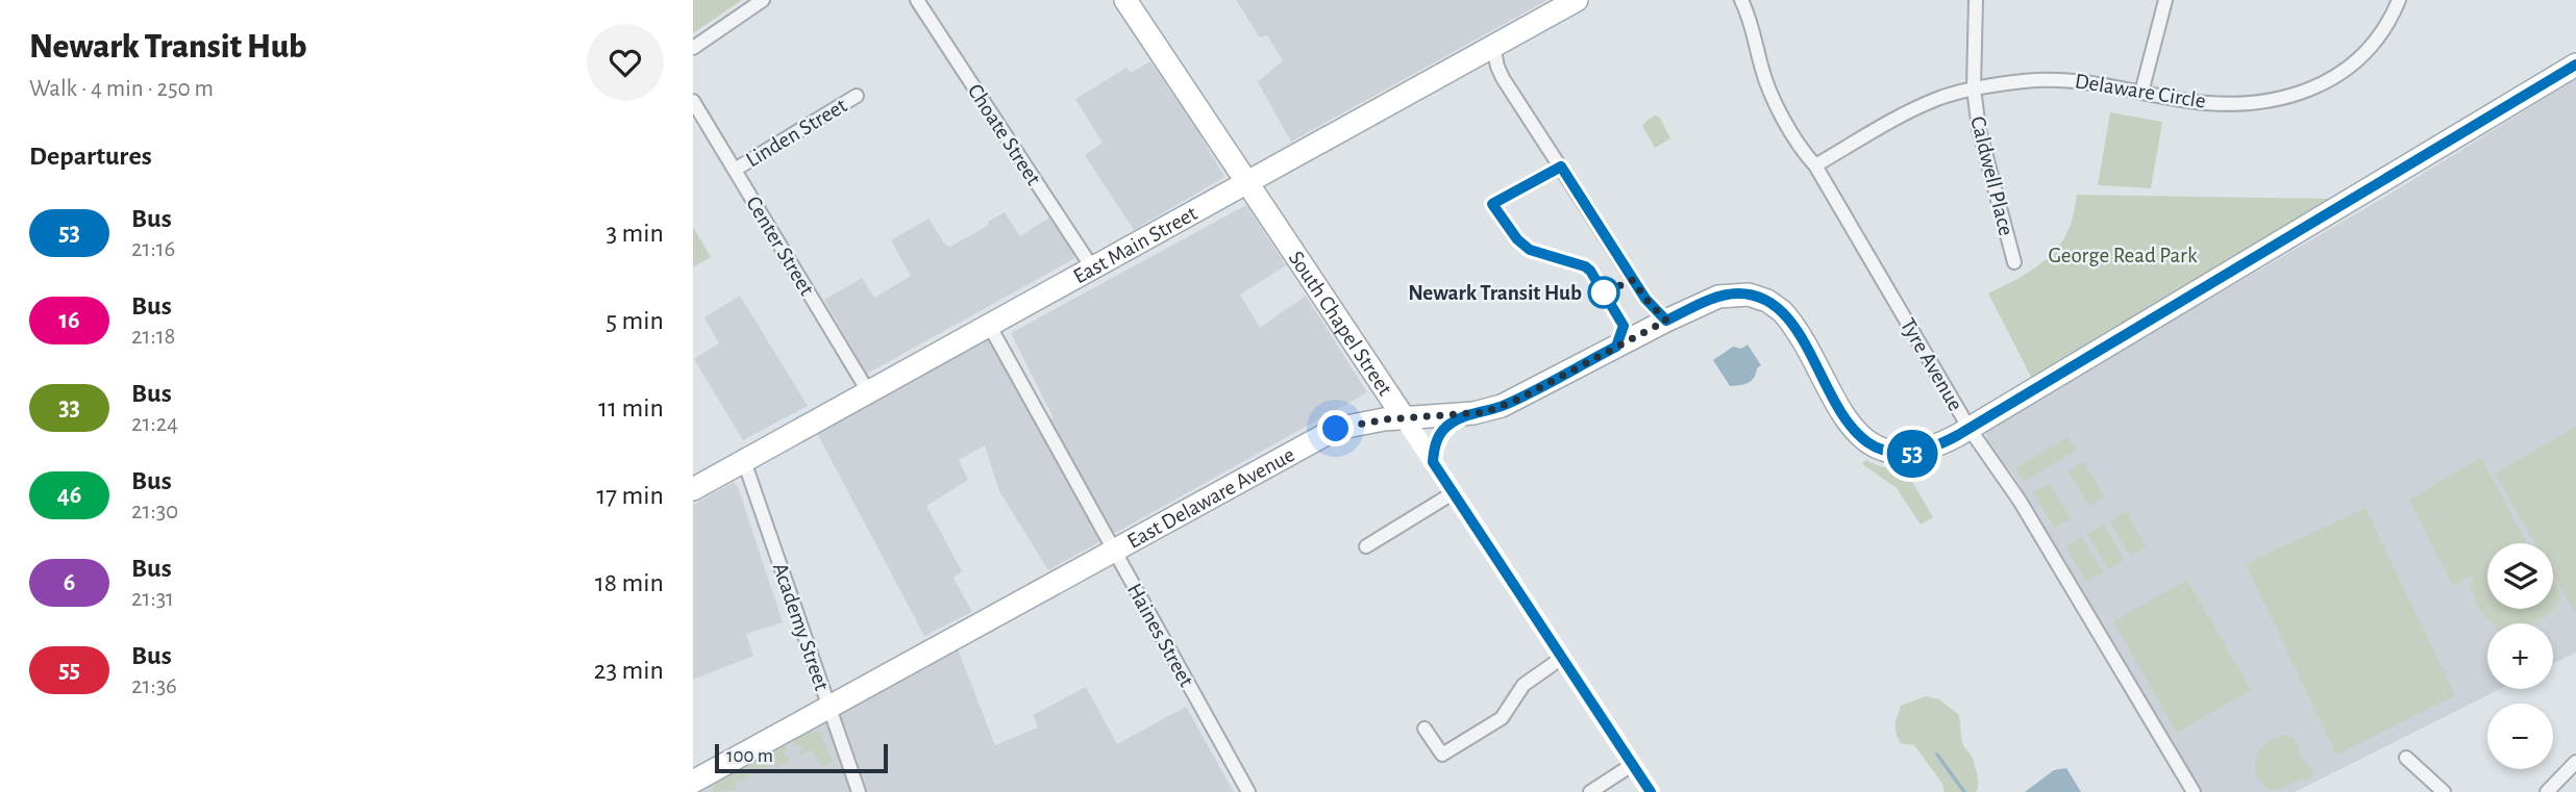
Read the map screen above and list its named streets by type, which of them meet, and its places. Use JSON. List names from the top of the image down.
{
  "streets": {
    "main road": ["East Main Street", "South Chapel Street", "East Delaware Avenue"],
    "street": [
      "Delaware Circle",
      "Linden Street",
      "Choate Street",
      "Caldwell Place",
      "Center Street",
      "Tyre Avenue",
      "Academy Street",
      "Haines Street"
    ]
  },
  "crossings": [
    ["Delaware Circle", "Caldwell Place"],
    ["Delaware Circle", "Tyre Avenue"],
    ["Linden Street", "Center Street"],
    ["Choate Street", "East Main Street"],
    ["East Main Street", "Center Street"],
    ["East Main Street", "South Chapel Street"],
    ["East Main Street", "Academy Street"],
    ["East Main Street", "Haines Street"],
    ["South Chapel Street", "East Delaware Avenue"],
    ["Tyre Avenue", "East Delaware Avenue"],
    ["East Delaware Avenue", "Academy Street"],
    ["East Delaware Avenue", "Haines Street"]
  ],
  "parks": ["George Read Park"],
  "places": ["Newark Transit Hub"],
  "lines": ["bus line 53"],
  "scale_bar": "100 m",
  "page": {
    "heading": [
      ["Newark Transit Hub", "Walk · 4 min · 250 m"],
      "Departures"
    ],
    "on_map": "53",
    "list": [
      {
        "mark": "53",
        "name": "Bus",
        "note": "21:16",
        "value": "3 min"
      },
      {
        "mark": "16",
        "name": "Bus",
        "note": "21:18",
        "value": "5 min"
      },
      {
        "mark": "33",
        "name": "Bus",
        "note": "21:24",
        "value": "11 min"
      },
      {
        "mark": "46",
        "name": "Bus",
        "note": "21:30",
        "value": "17 min"
      },
      {
        "mark": "6",
        "name": "Bus",
        "note": "21:31",
        "value": "18 min"
      },
      {
        "mark": "55",
        "name": "Bus",
        "note": "21:36",
        "value": "23 min"
      }
    ],
    "map_buttons": ["+", "−"],
    "scale": "100 m"
  }
}
